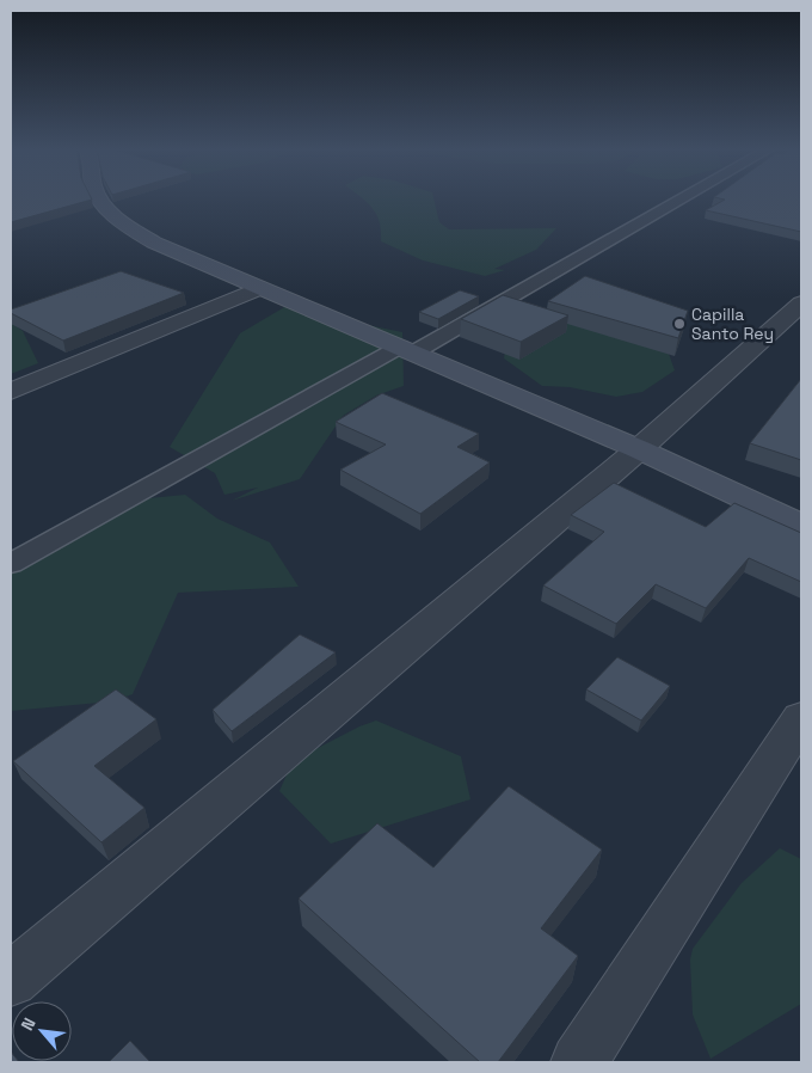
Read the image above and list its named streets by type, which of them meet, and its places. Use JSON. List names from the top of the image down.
{
  "places": ["Capilla Santo Rey"],
  "north": "top left"
}
